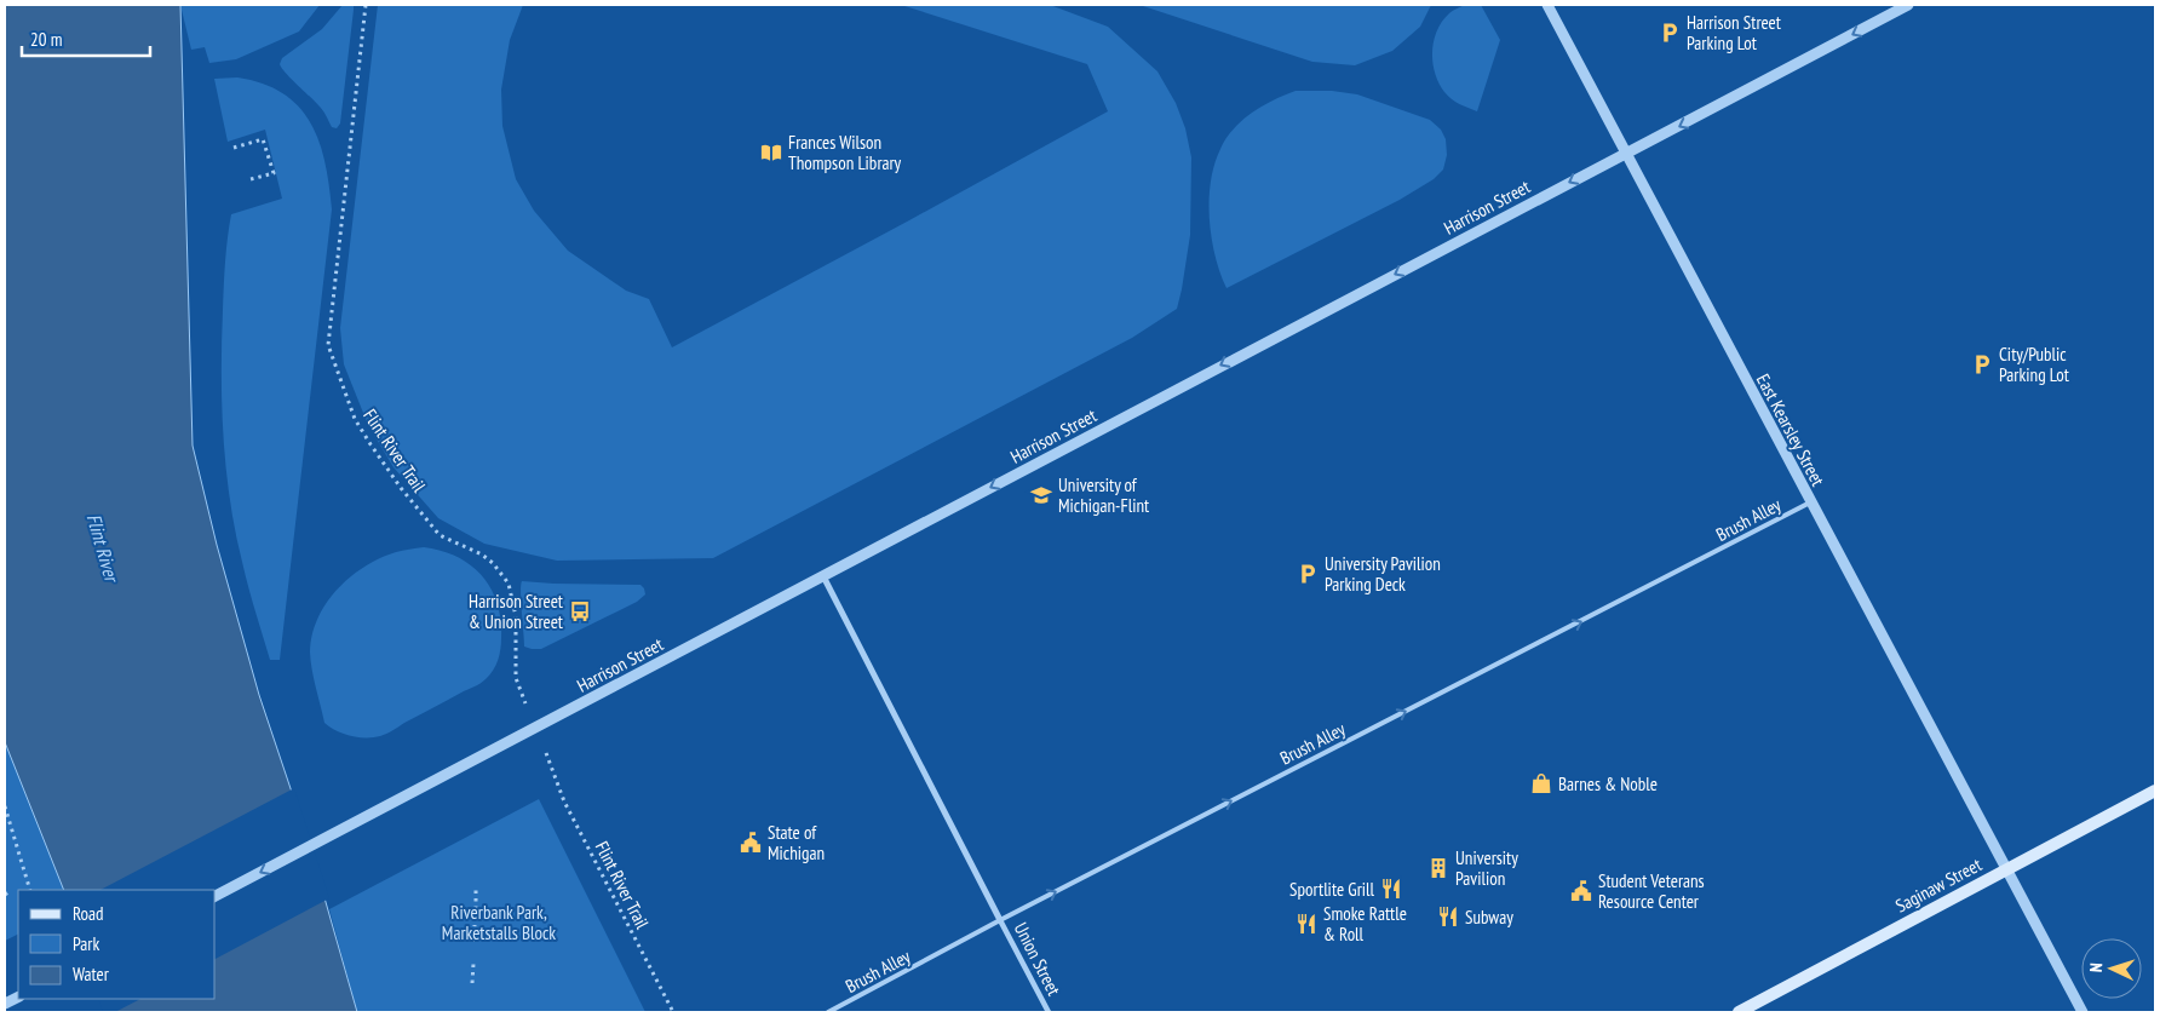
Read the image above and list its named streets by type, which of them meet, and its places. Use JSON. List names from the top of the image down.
{
  "streets": {
    "main road": ["Saginaw Street"],
    "street": ["Harrison Street", "East Kearsley Street", "Union Street"],
    "lane": ["Brush Alley"],
    "path": ["Flint River Trail"]
  },
  "crossings": [
    ["Harrison Street", "East Kearsley Street"],
    ["East Kearsley Street", "Brush Alley"],
    ["East Kearsley Street", "Saginaw Street"],
    ["Brush Alley", "Union Street"]
  ],
  "one_way": ["Harrison Street", "Brush Alley"],
  "water": ["Flint River"],
  "parks": ["Riverbank Park, Marketstalls Block"],
  "places": {
    "parking": ["Harrison Street Parking Lot", "City/Public Parking Lot", "University Pavilion Parking Deck"],
    "library": ["Frances Wilson Thompson Library"],
    "school or university": ["University of Michigan-Flint"],
    "bus stop": ["Harrison Street & Union Street"],
    "shop": ["Barnes & Noble"],
    "public building": ["State of Michigan", "Student Veterans Resource Center"],
    "building": ["University Pavilion"],
    "restaurant": ["Sportlite Grill", "Subway", "Smoke Rattle & Roll"]
  },
  "legend": ["Road", "Park", "Water"],
  "scale_bar": "20 m",
  "north": "left"
}
